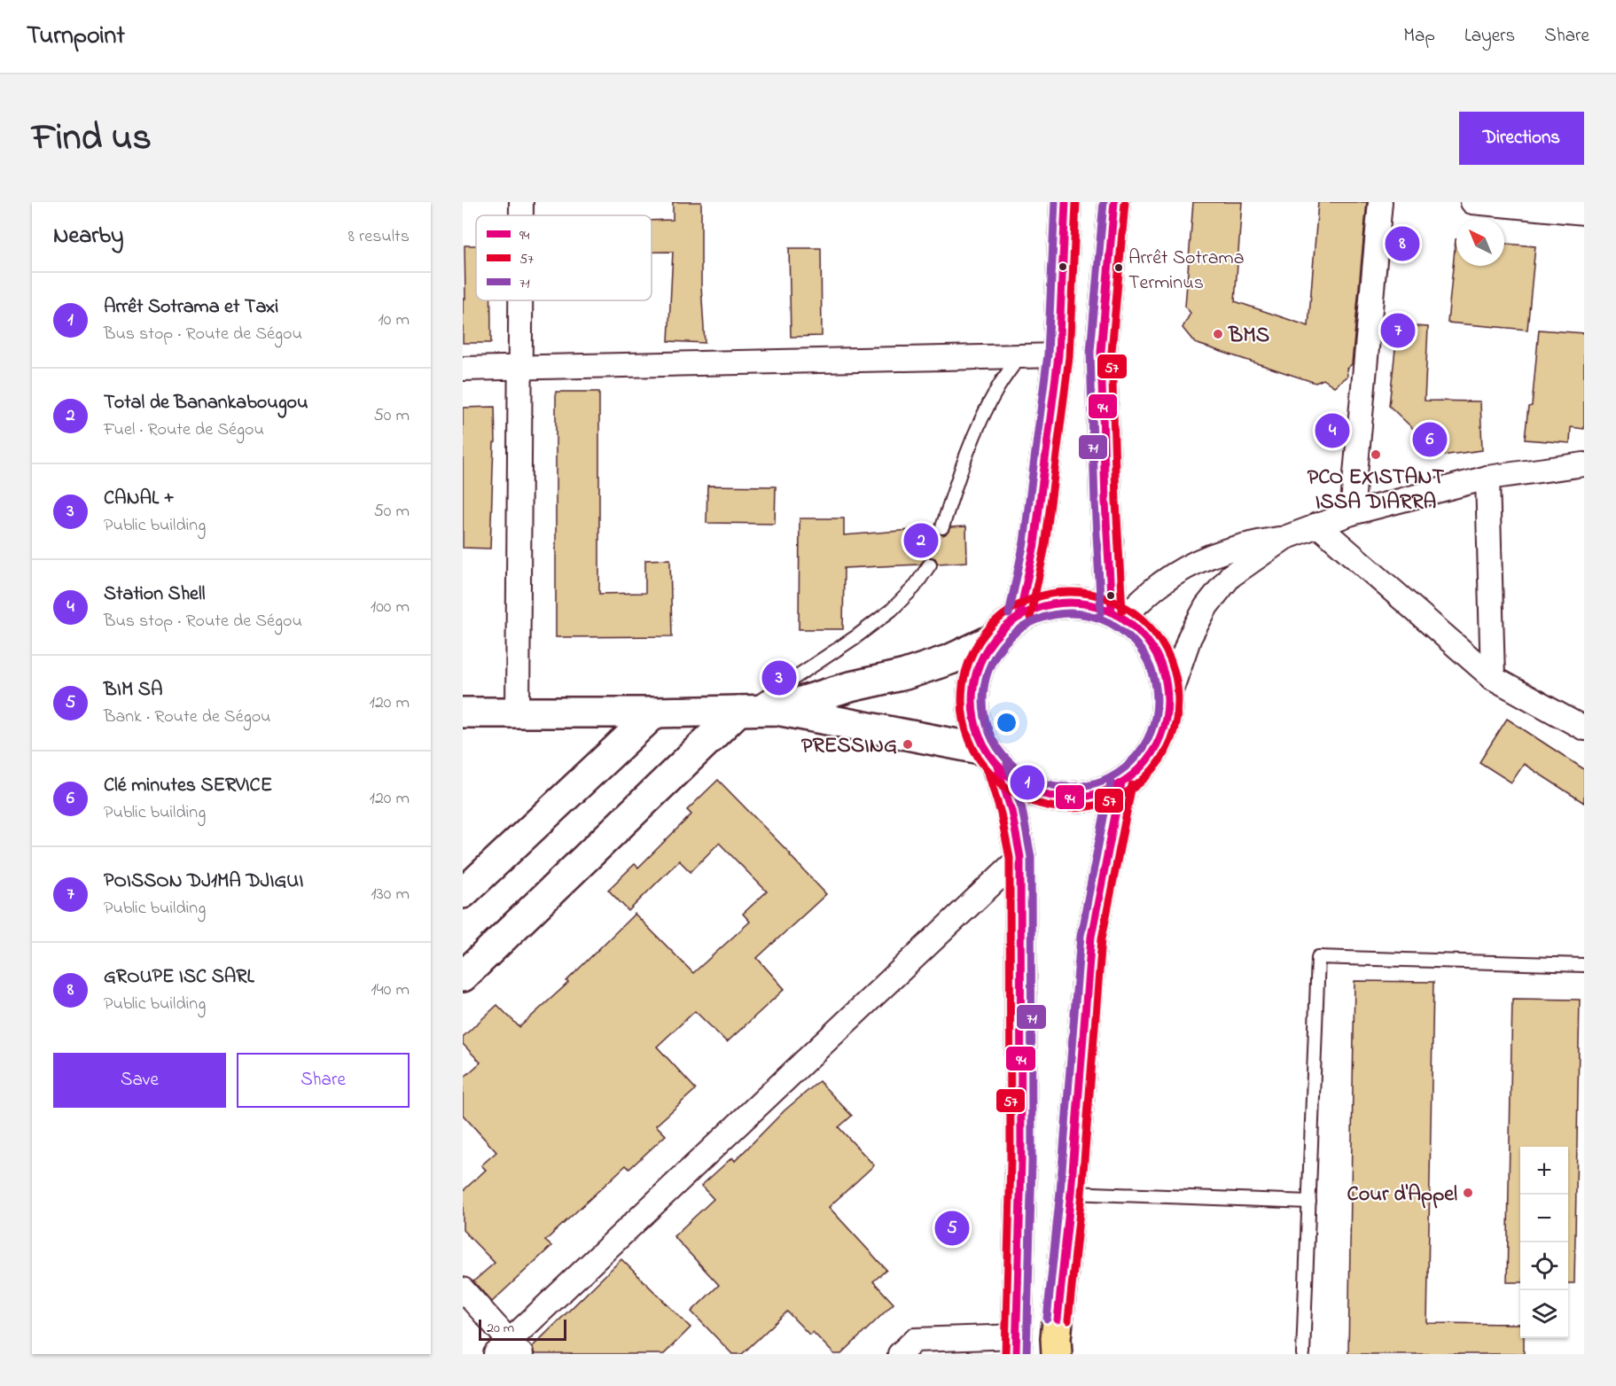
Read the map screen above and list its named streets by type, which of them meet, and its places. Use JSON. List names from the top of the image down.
{
  "places": [
    "Arrêt Sotrama Terminus",
    "BMS",
    "PCO EXISTANT ISSA DIARRA",
    "PRESSING",
    "Cour d'Appel"
  ],
  "lines": ["transit line 94", "transit line 71", "transit line 57"],
  "legend": ["94", "57", "71"],
  "scale_bar": "20 m",
  "north": "top left",
  "page": {
    "header": "Turnpoint",
    "nav": ["Map", "Layers", "Share"],
    "title": "Find us",
    "buttons": [
      "Directions",
      ["Save", "Share"]
    ],
    "heading": ["Nearby", "8 results"],
    "pins": [
      "8",
      "7",
      "4",
      "6",
      "2",
      "3",
      "1",
      "5"
    ],
    "list": [
      {
        "mark": "1",
        "name": "Arrêt Sotrama et Taxi",
        "note": "Bus stop · Route de Ségou",
        "value": "10 m"
      },
      {
        "mark": "2",
        "name": "Total de Banankabougou",
        "note": "Fuel · Route de Ségou",
        "value": "50 m"
      },
      {
        "mark": "3",
        "name": "CANAL +",
        "note": "Public building",
        "value": "50 m"
      },
      {
        "mark": "4",
        "name": "Station Shell",
        "note": "Bus stop · Route de Ségou",
        "value": "100 m"
      },
      {
        "mark": "5",
        "name": "BIM SA",
        "note": "Bank · Route de Ségou",
        "value": "120 m"
      },
      {
        "mark": "6",
        "name": "Clé minutes SERVICE",
        "note": "Public building",
        "value": "120 m"
      },
      {
        "mark": "7",
        "name": "POISSON DJ1MA DJIGUI",
        "note": "Public building",
        "value": "130 m"
      },
      {
        "mark": "8",
        "name": "GROUPE ISC SARL",
        "note": "Public building",
        "value": "140 m"
      }
    ],
    "map_buttons": ["+", "−"],
    "scale": "20 m"
  }
}
